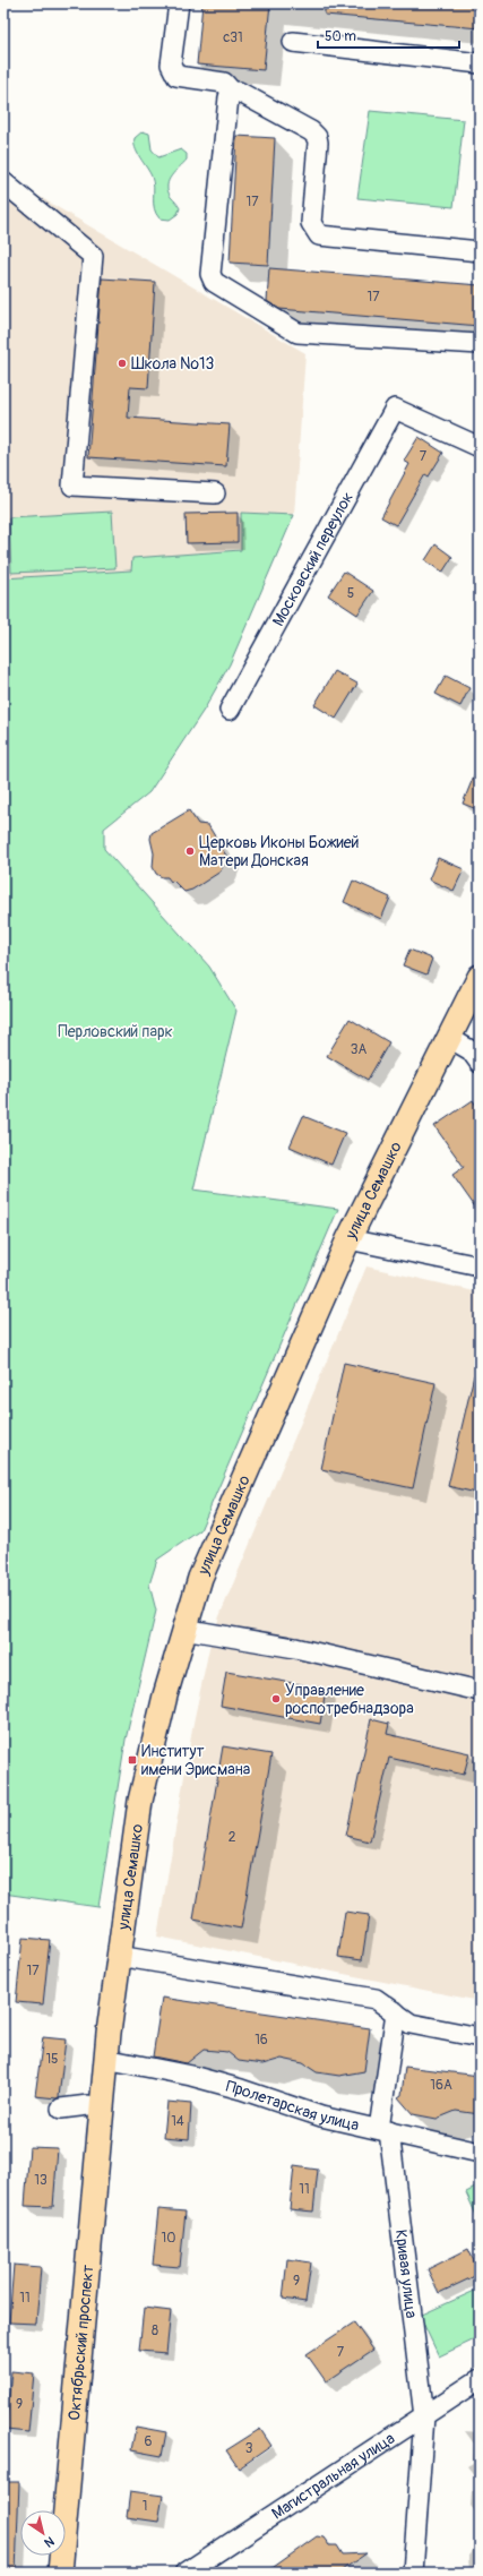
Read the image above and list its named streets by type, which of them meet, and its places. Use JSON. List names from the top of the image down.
{
  "streets": {
    "main road": ["улица Семашко", "Октябрьский проспект"],
    "street": [
      "Московский переулок",
      "Пролетарская улица",
      "Кривая улица",
      "Магистральная улица"
    ]
  },
  "crossings": [
    ["улица Семашко", "Пролетарская улица"],
    ["улица Семашко", "Октябрьский проспект"],
    ["Пролетарская улица", "Кривая улица"],
    ["Кривая улица", "Магистральная улица"]
  ],
  "parks": ["Перловский парк"],
  "places": {
    "other": ["Школа №13", "Церковь Иконы Божией Матери Донская", "Управление роспотребнадзора"],
    "transit": ["Институт имени Эрисмана"]
  },
  "house_numbers": [
    "с31",
    "17",
    "17",
    "7",
    "5",
    "3А",
    "2",
    "17",
    "16",
    "15",
    "16А",
    "14",
    "13",
    "11",
    "10",
    "9",
    "11",
    "8",
    "7",
    "9",
    "6",
    "3",
    "1"
  ],
  "scale_bar": "50 m",
  "north": "bottom right"
}
